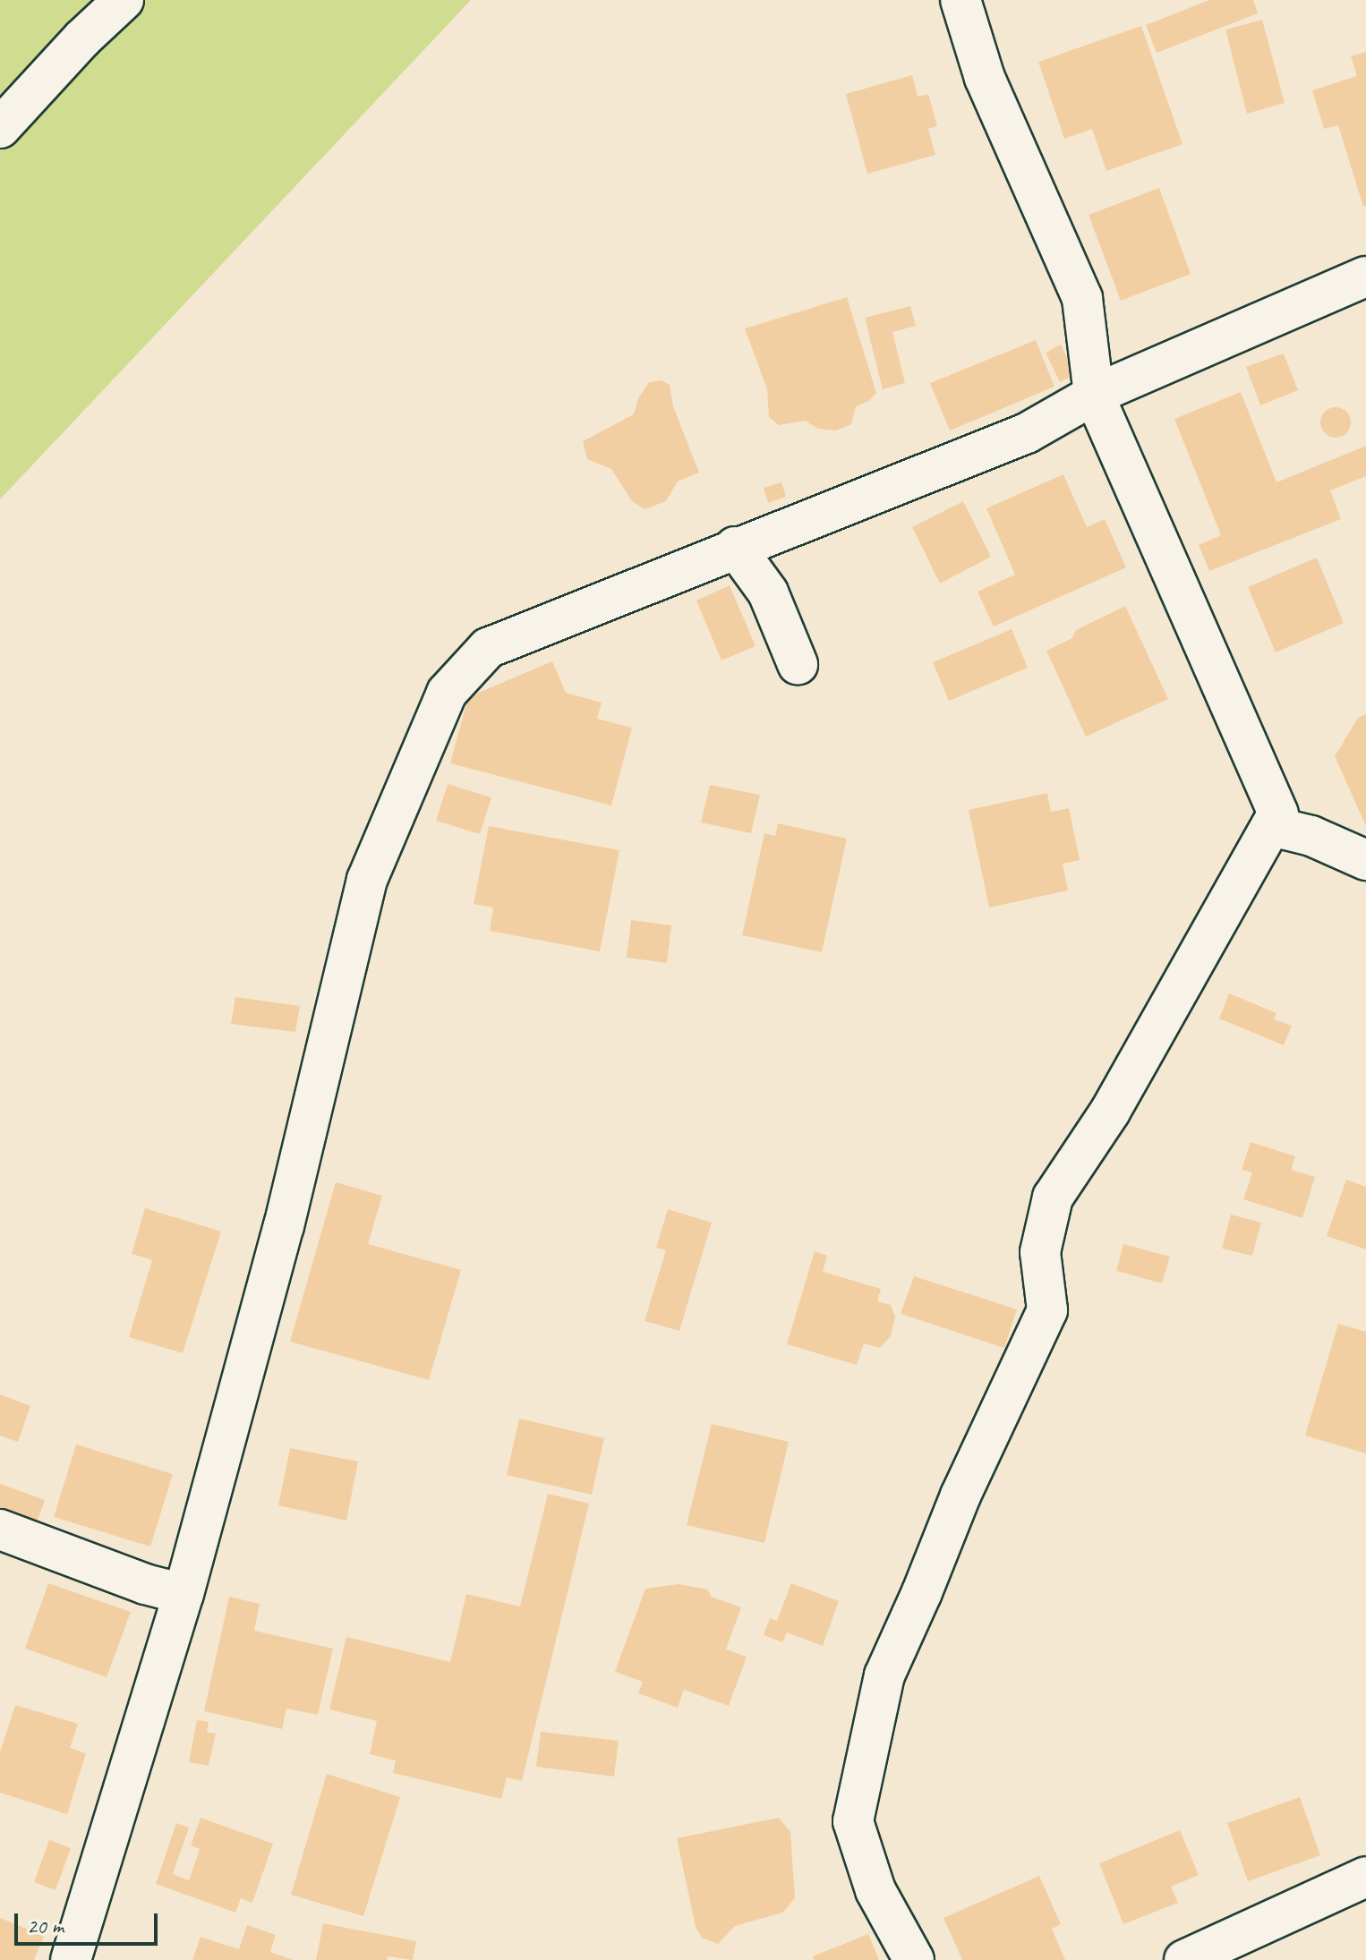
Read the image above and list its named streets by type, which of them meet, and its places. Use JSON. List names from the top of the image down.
{
  "scale_bar": "20 m"
}
